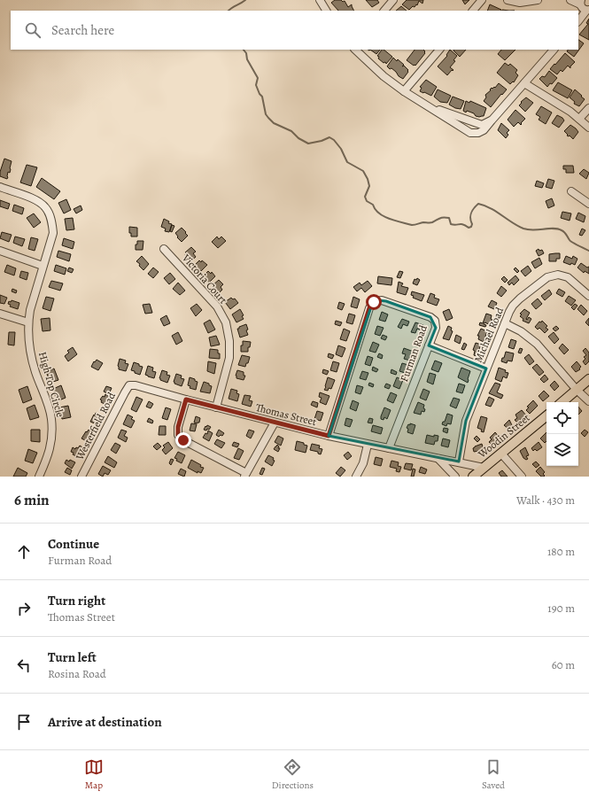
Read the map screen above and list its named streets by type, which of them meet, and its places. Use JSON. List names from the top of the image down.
{
  "streets": {
    "main road": ["Woodin Street"],
    "street": [
      "Victoria Court",
      "Michael Road",
      "Furman Road",
      "High Top Circle",
      "Thomas Street",
      "Westerfield Road"
    ]
  },
  "crossings": [
    ["Victoria Court", "Thomas Street"],
    ["Michael Road", "Thomas Street"],
    ["Furman Road", "Thomas Street"],
    ["Thomas Street", "Westerfield Road"],
    ["Thomas Street", "Woodin Street"]
  ],
  "page": {
    "search": "Search here",
    "heading": ["6 min", "Walk · 430 m"],
    "list": [
      ["Continue", "Furman Road", "180 m"],
      ["Turn right", "Thomas Street", "190 m"],
      ["Turn left", "Rosina Road", "60 m"],
      "Arrive at destination"
    ],
    "nav": ["Map", "Directions", "Saved"]
  }
}
